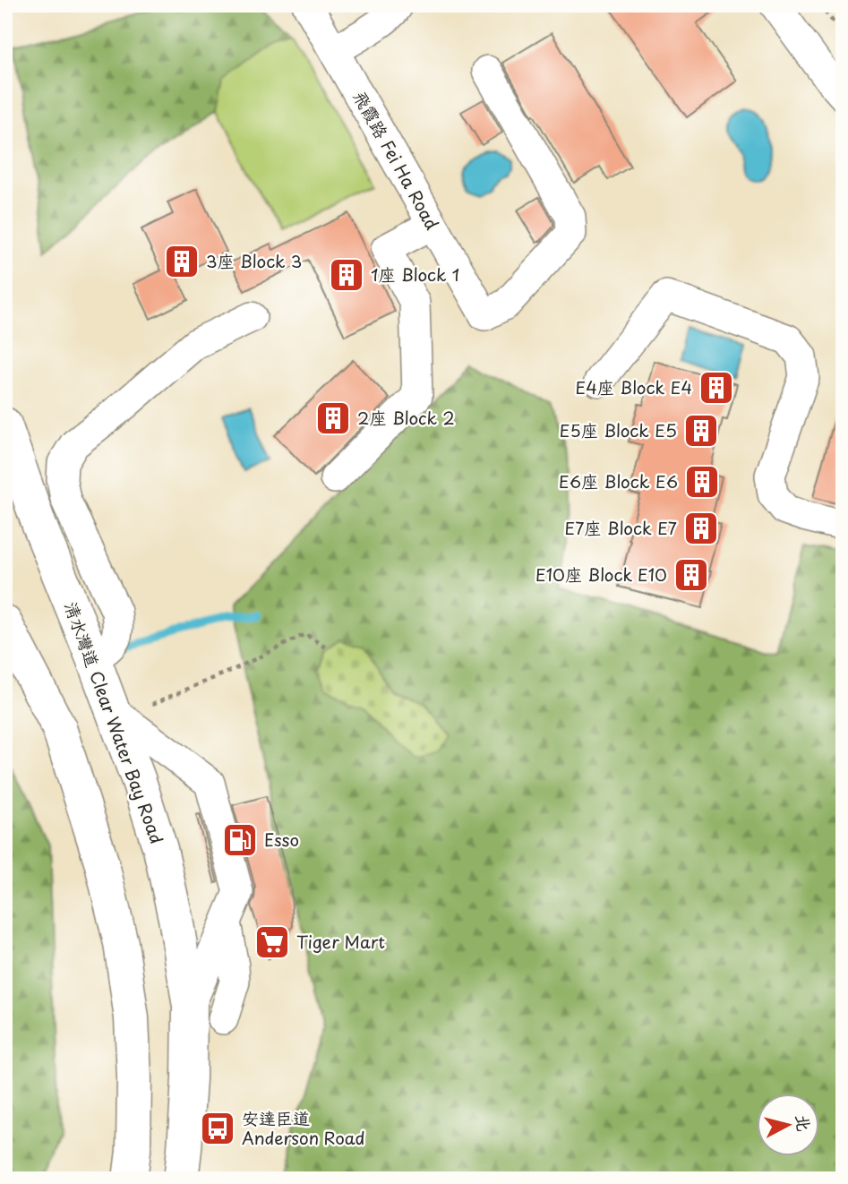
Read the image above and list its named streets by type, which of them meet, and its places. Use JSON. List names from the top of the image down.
{
  "streets": {
    "main road": ["清水灣道 Clear Water Bay Road"],
    "street": ["飛霞路 Fei Ha Road"]
  },
  "places": {
    "building": [
      "3座 Block 3",
      "1座 Block 1",
      "E4座 Block E4",
      "2座 Block 2",
      "E5座 Block E5",
      "E6座 Block E6",
      "E7座 Block E7",
      "E10座 Block E10"
    ],
    "fuel station": ["Esso"],
    "supermarket": ["Tiger Mart"],
    "bus stop": ["安達臣道 Anderson Road"]
  },
  "north": "right"
}
